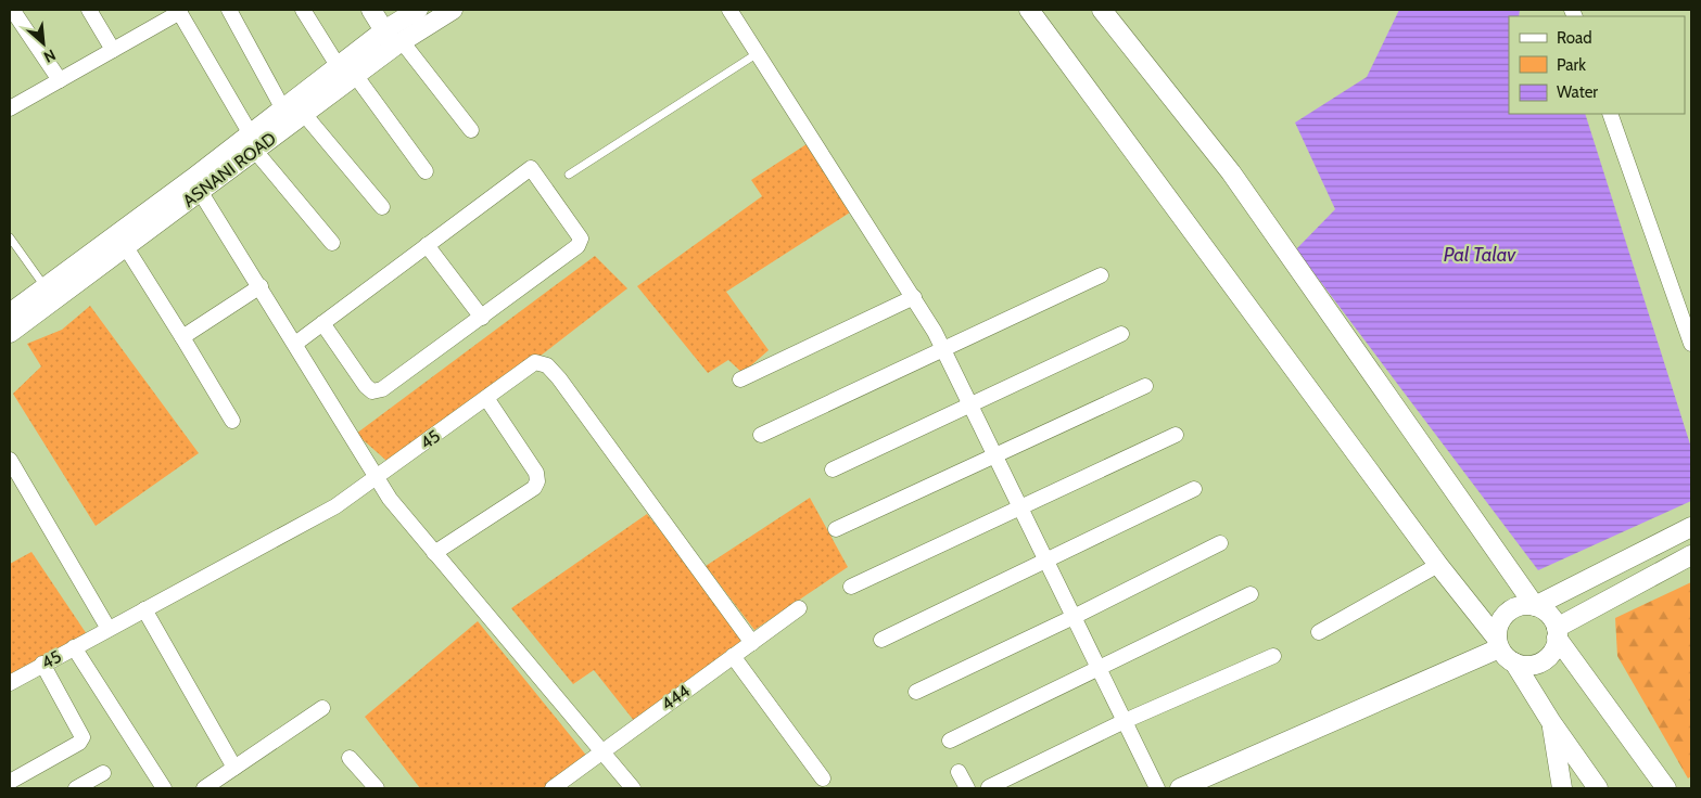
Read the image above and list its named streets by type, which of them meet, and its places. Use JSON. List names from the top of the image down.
{
  "streets": {
    "street": ["ASNANI ROAD", "45", "444"]
  },
  "crossings": [
    ["45", "444"]
  ],
  "water": ["Pal Talav"],
  "legend": ["Road", "Park", "Water"],
  "north": "bottom right"
}
